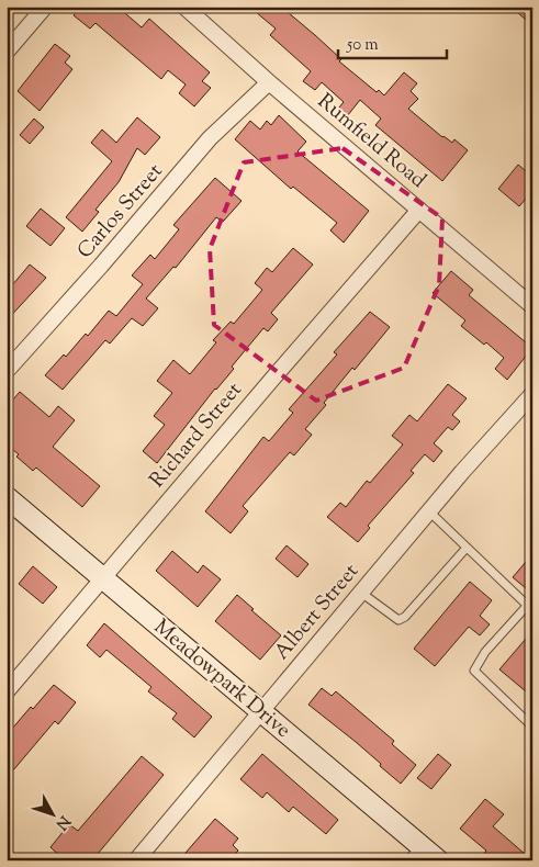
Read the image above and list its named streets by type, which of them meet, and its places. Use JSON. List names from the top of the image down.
{
  "streets": {
    "street": [
      "Rumfield Road",
      "Carlos Street",
      "Richard Street",
      "Albert Street",
      "Meadowpark Drive"
    ]
  },
  "crossings": [
    ["Rumfield Road", "Carlos Street"],
    ["Rumfield Road", "Richard Street"],
    ["Richard Street", "Meadowpark Drive"],
    ["Albert Street", "Meadowpark Drive"]
  ],
  "scale_bar": "50 m",
  "north": "bottom right"
}
